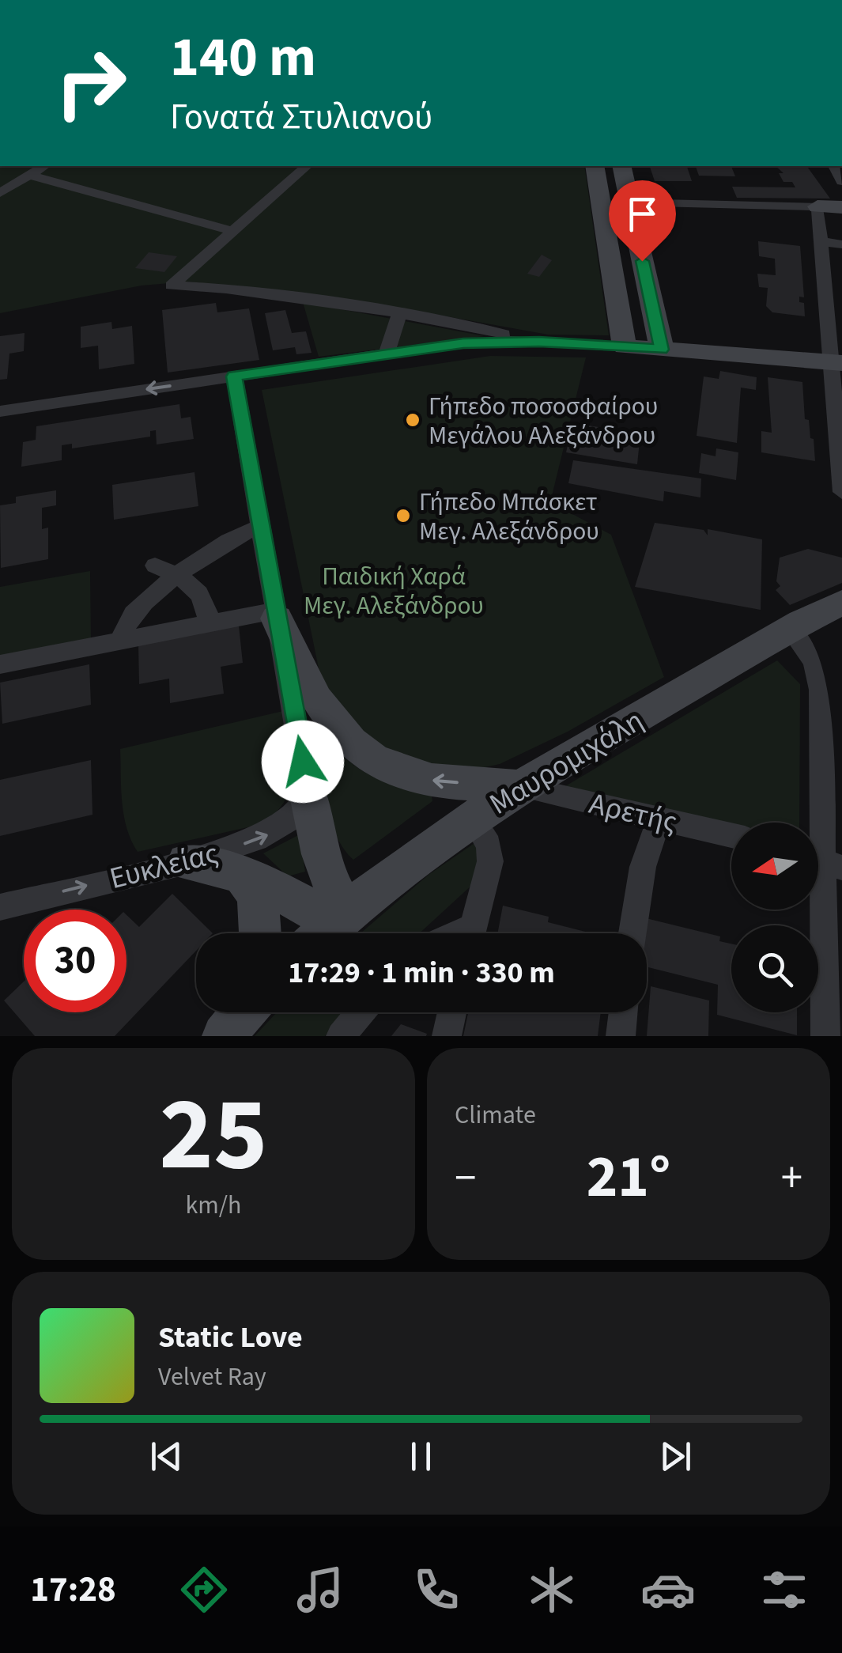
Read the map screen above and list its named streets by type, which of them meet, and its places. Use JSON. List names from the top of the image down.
{
  "streets": {
    "street": ["Μαυρομιχάλη", "Αρετής", "Ευκλείας"]
  },
  "crossings": [
    ["Μαυρομιχάλη", "Αρετής"]
  ],
  "one_way": ["Ευκλείας"],
  "parks": ["Παιδική Χαρά Μεγ. Αλεξάνδρου"],
  "places": ["Γήπεδο ποσοσφαίρου Μεγάλου Αλεξάνδρου", "Γήπεδο Μπάσκετ Μεγ. Αλεξάνδρου"],
  "north": "left",
  "page": {
    "turn": ["140 m", "Γονατά Στυλιανού"],
    "limit": "30",
    "trip": "17:29 · 1 min · 330 m",
    "tile": [
      ["25", "km/h"],
      "Climate"
    ],
    "heat": ["−", "21°", "+"],
    "song": ["Static Love", "Velvet Ray"],
    "tabs": "17:28"
  }
}
